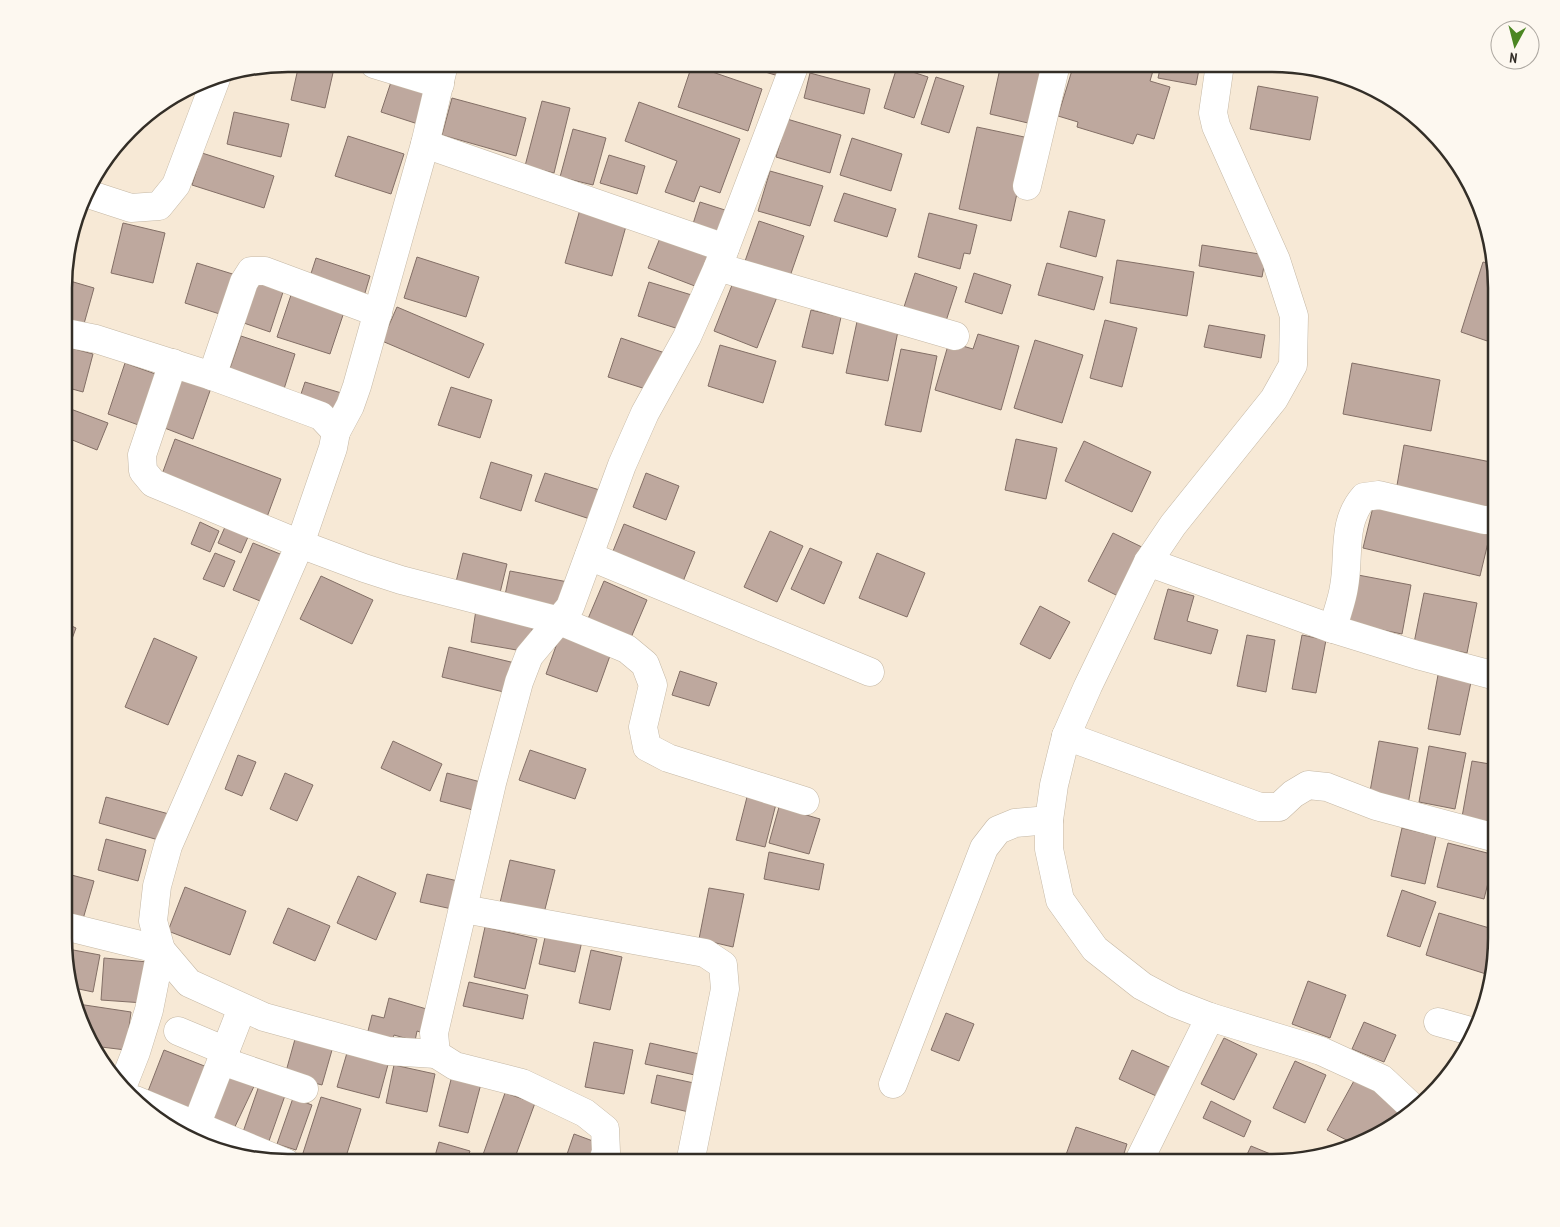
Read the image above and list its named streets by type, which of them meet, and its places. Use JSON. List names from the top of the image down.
{
  "north": "bottom"
}
